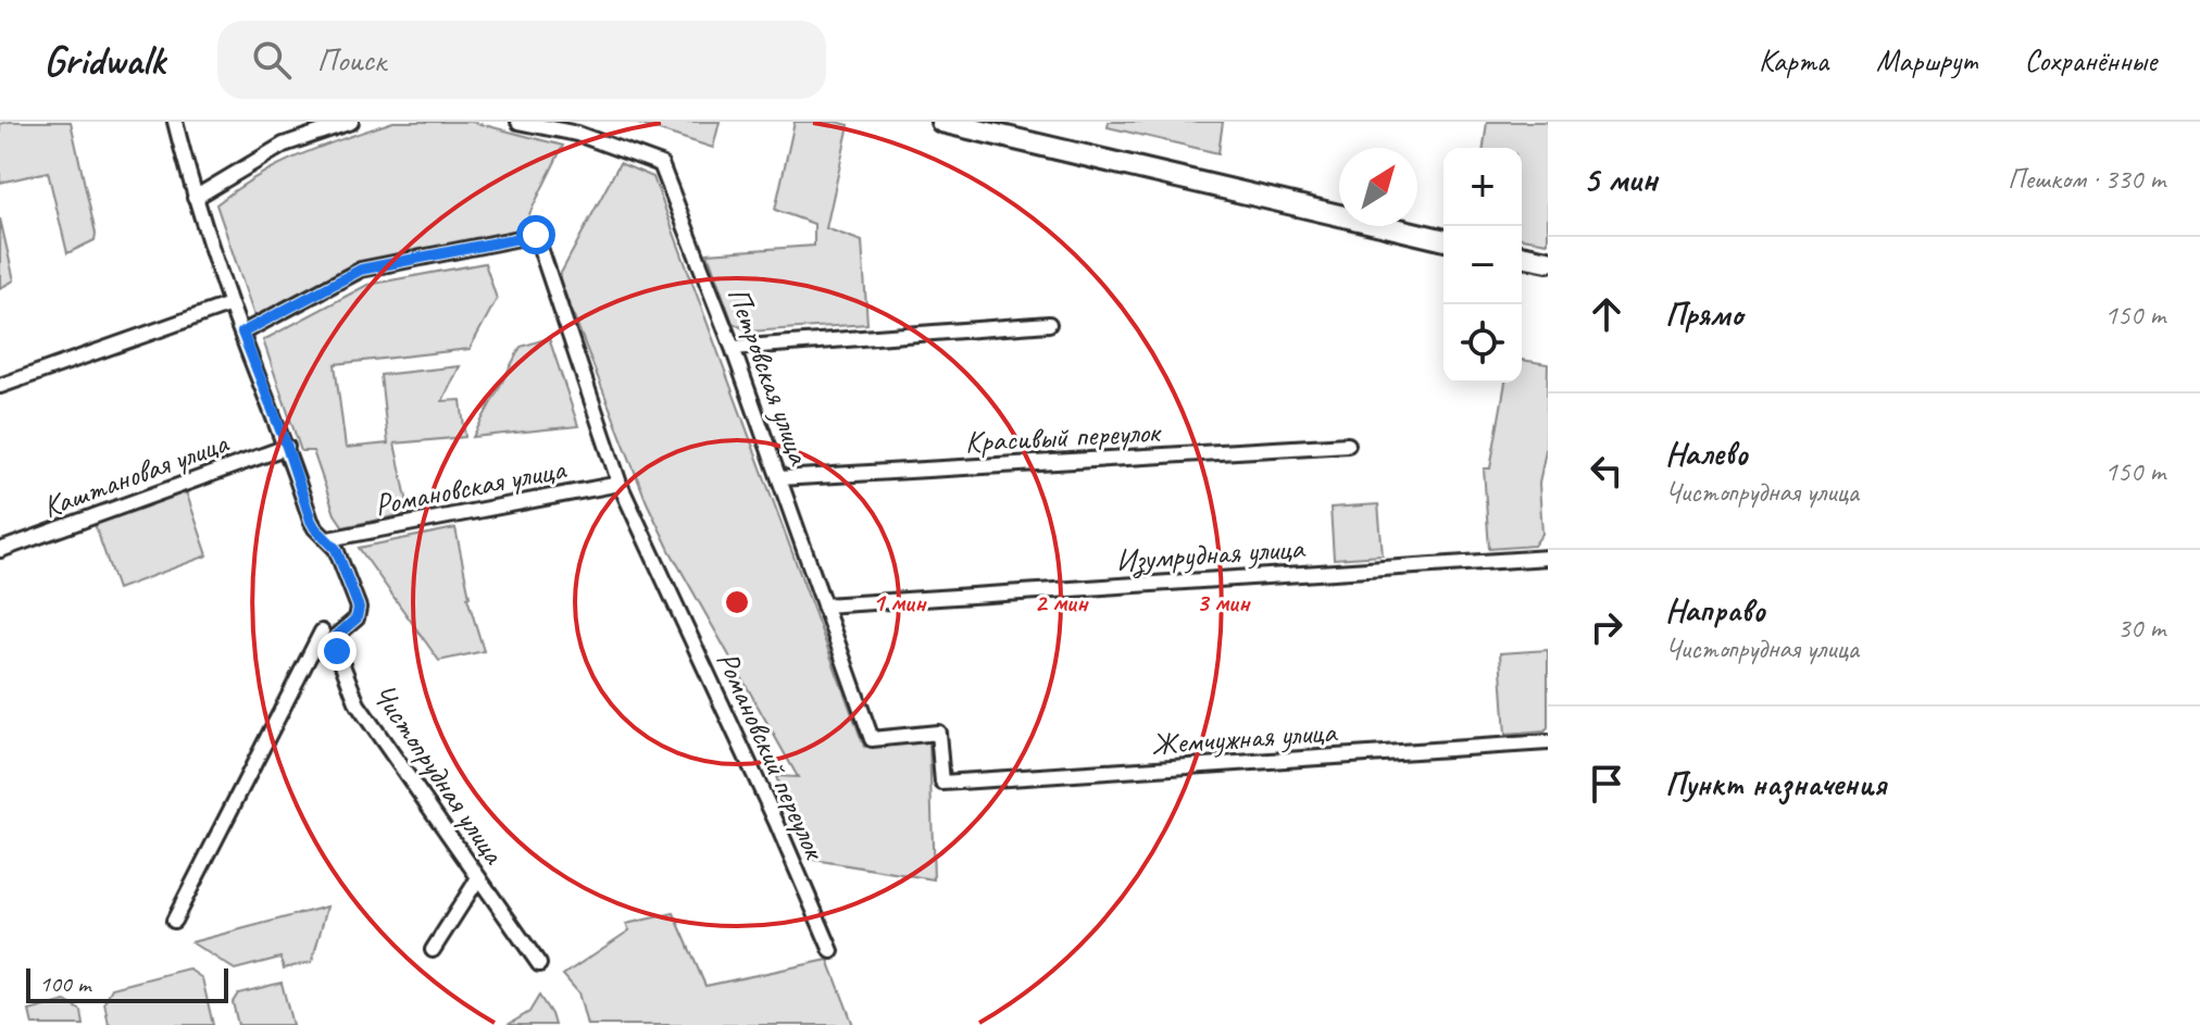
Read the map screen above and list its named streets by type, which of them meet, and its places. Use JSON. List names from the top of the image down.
{
  "streets": {
    "street": [
      "Петровская улица",
      "Красивый переулок",
      "Каштановая улица",
      "Романовская улица",
      "Изумрудная улица",
      "Жемчужная улица",
      "Романовский переулок",
      "Чистопрудная улица"
    ]
  },
  "crossings": [
    ["Петровская улица", "Красивый переулок"],
    ["Петровская улица", "Изумрудная улица"],
    ["Петровская улица", "Жемчужная улица"],
    ["Каштановая улица", "Чистопрудная улица"],
    ["Романовская улица", "Романовский переулок"],
    ["Романовская улица", "Чистопрудная улица"]
  ],
  "scale_bar": "100 m",
  "north": "top right",
  "page": {
    "header": "Gridwalk",
    "search": "Поиск",
    "nav": ["Карта", "Маршрут", "Сохранённые"],
    "heading": ["5 мин", "Пешком · 330 m"],
    "map_buttons": ["+", "−"],
    "list": [
      ["Прямо", "150 m"],
      ["Налево", "Чистопрудная улица", "150 m"],
      ["Направо", "Чистопрудная улица", "30 m"],
      "Пункт назначения"
    ],
    "scale": "100 m"
  },
  "rings": ["1 мин", "2 мин", "3 мин"]
}
